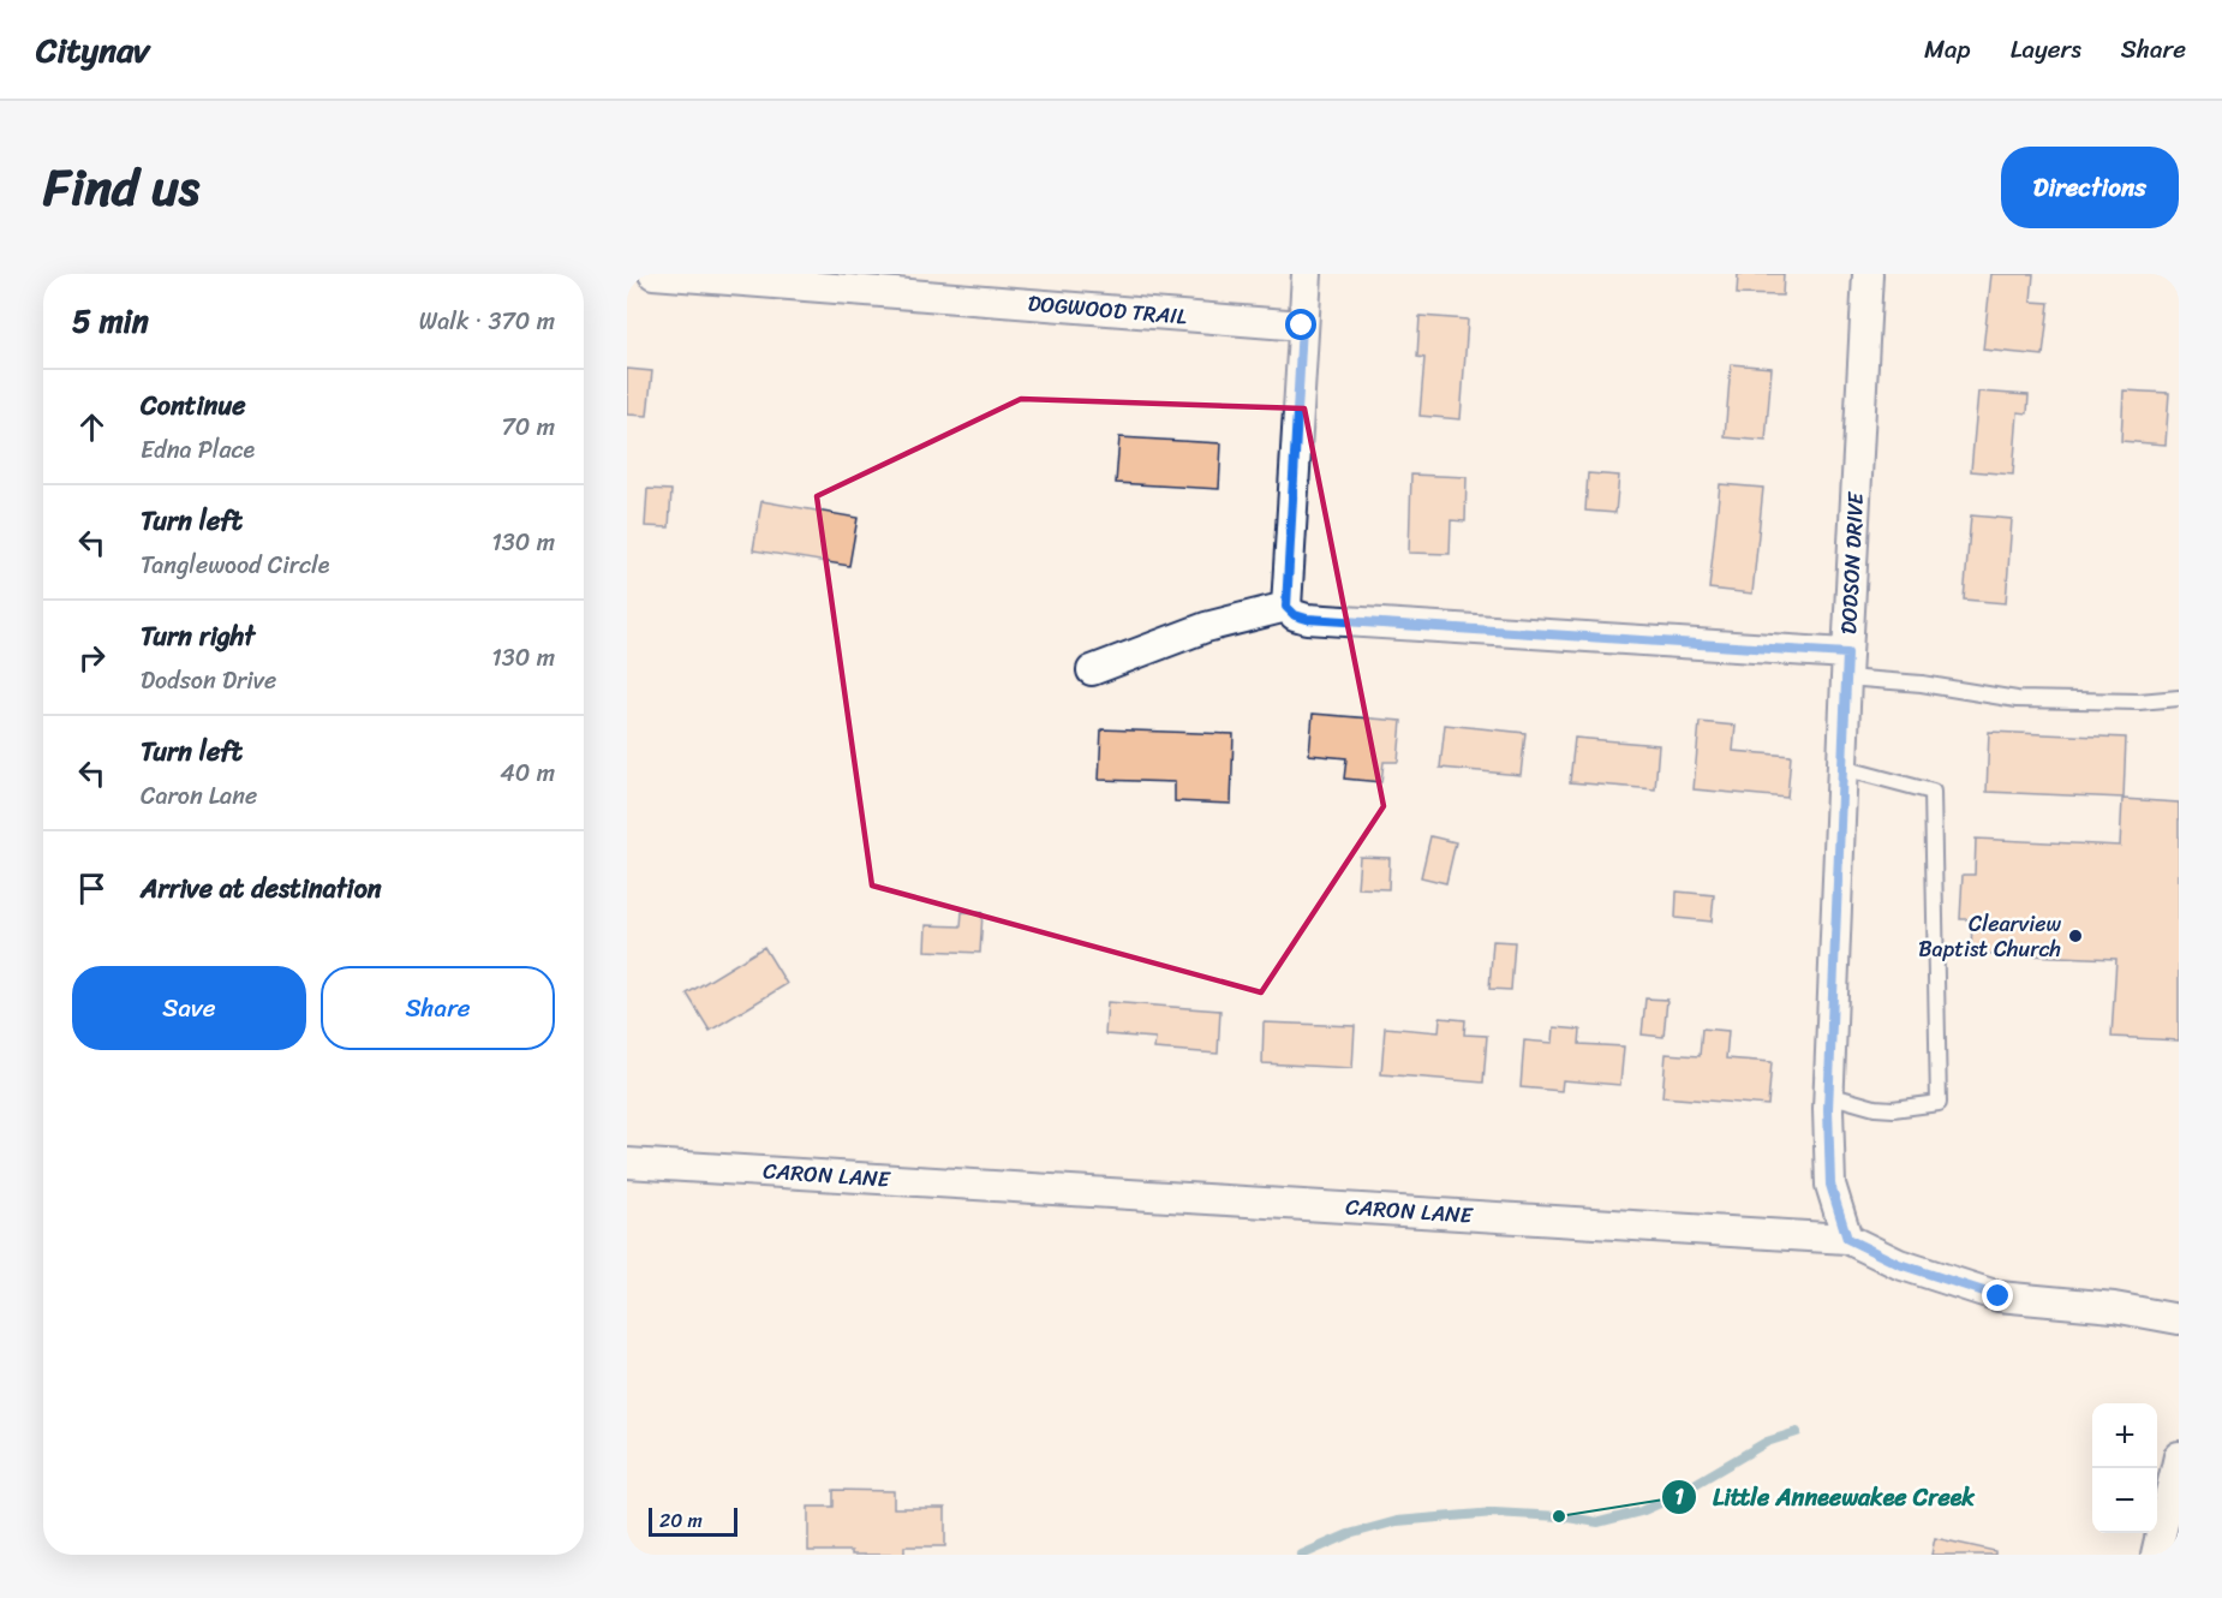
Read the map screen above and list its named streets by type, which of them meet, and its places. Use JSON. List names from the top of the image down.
{
  "streets": {
    "street": ["DOGWOOD TRAIL", "DODSON DRIVE", "CARON LANE"]
  },
  "crossings": [
    ["DODSON DRIVE", "CARON LANE"]
  ],
  "places": ["Clearview Baptist Church", "Little Anneewakee Creek"],
  "scale_bar": "20 m",
  "page": {
    "header": "Citynav",
    "nav": ["Map", "Layers", "Share"],
    "title": "Find us",
    "buttons": [
      "Directions",
      ["Save", "Share"]
    ],
    "heading": ["5 min", "Walk · 370 m"],
    "list": [
      ["Continue", "Edna Place", "70 m"],
      ["Turn left", "Tanglewood Circle", "130 m"],
      ["Turn right", "Dodson Drive", "130 m"],
      ["Turn left", "Caron Lane", "40 m"],
      "Arrive at destination"
    ],
    "map_buttons": ["+", "−"],
    "scale": "20 m"
  }
}
